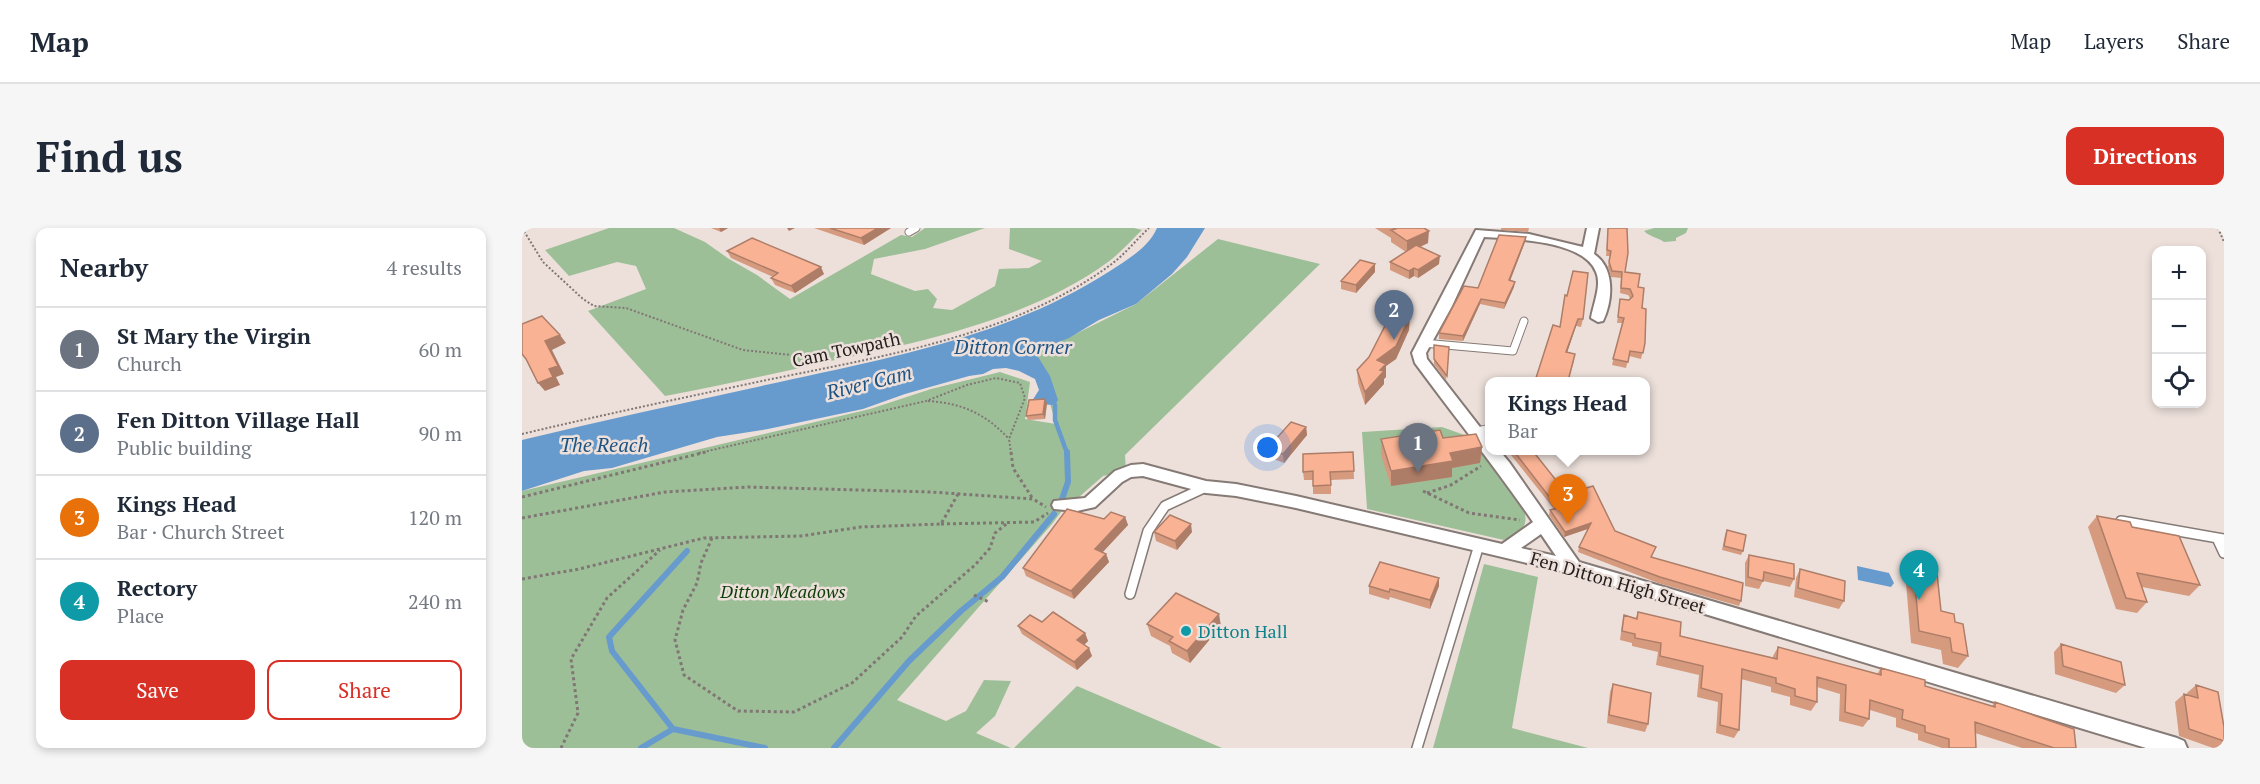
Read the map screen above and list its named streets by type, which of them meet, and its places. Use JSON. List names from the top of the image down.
{
  "streets": {
    "street": ["Fen Ditton High Street"],
    "path": ["Cam Towpath"]
  },
  "water": ["Ditton Corner", "River Cam", "The Reach"],
  "parks": ["Ditton Meadows"],
  "places": ["Ditton Hall"],
  "page": {
    "header": "Map",
    "nav": ["Map", "Layers", "Share"],
    "buttons": [
      "Directions",
      ["Save", "Share"]
    ],
    "title": "Find us",
    "heading": ["Nearby", "4 results"],
    "map_buttons": ["+", "−"],
    "pins": [
      "2",
      "1",
      "3",
      "4"
    ],
    "list": [
      {
        "mark": "1",
        "name": "St Mary the Virgin",
        "note": "Church",
        "value": "60 m"
      },
      {
        "mark": "2",
        "name": "Fen Ditton Village Hall",
        "note": "Public building",
        "value": "90 m"
      },
      {
        "mark": "3",
        "name": "Kings Head",
        "note": "Bar · Church Street",
        "value": "120 m"
      },
      {
        "mark": "4",
        "name": "Rectory",
        "note": "Place",
        "value": "240 m"
      }
    ],
    "popup": ["Kings Head", "Bar"]
  }
}
